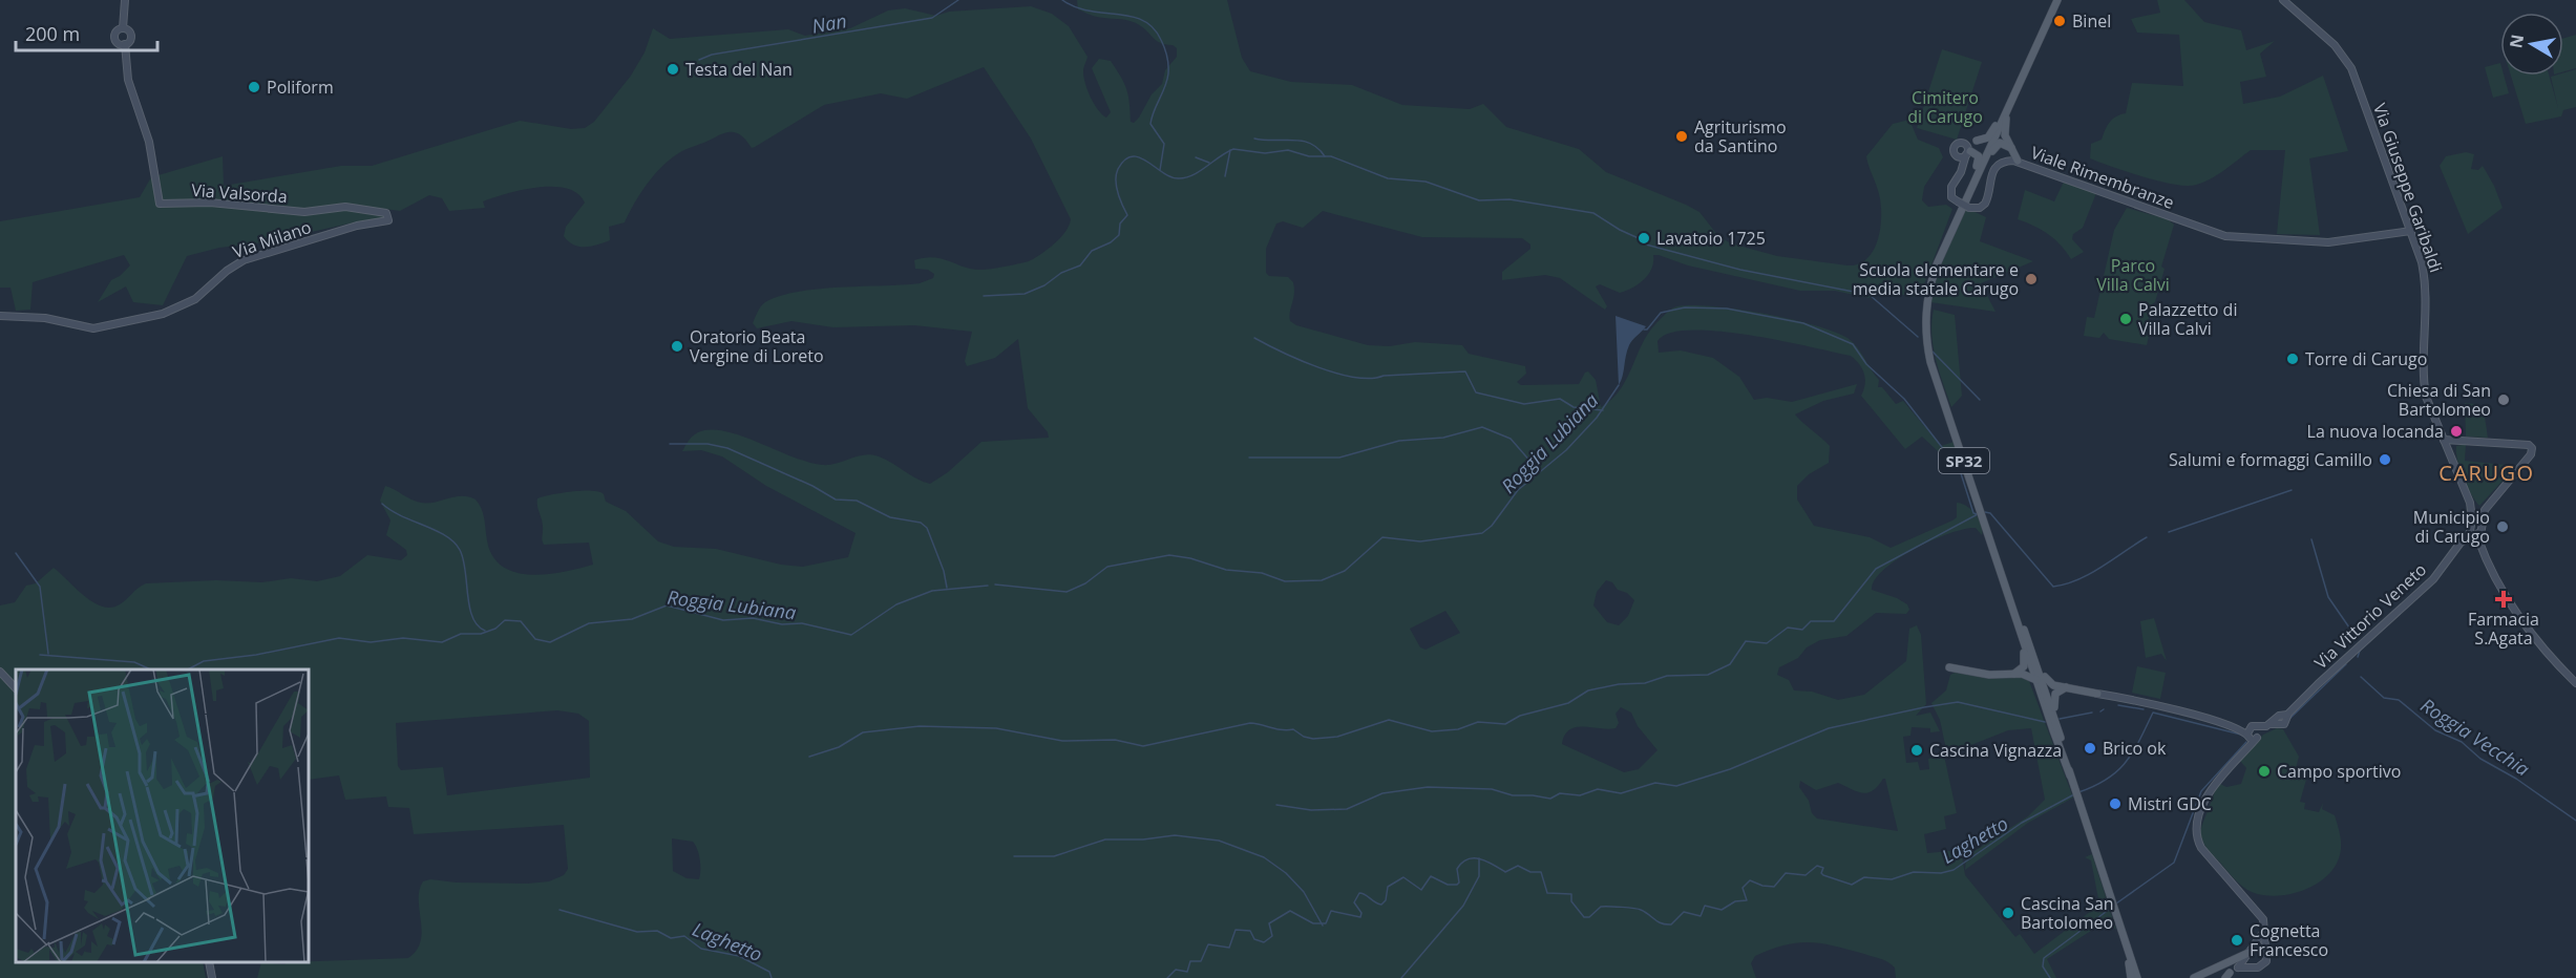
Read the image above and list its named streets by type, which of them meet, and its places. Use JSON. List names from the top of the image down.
{
  "streets": {
    "main road": ["SP32"],
    "street": [
      "Viale Rimembranze",
      "Via Giuseppe Garibaldi",
      "Via Valsorda",
      "Via Milano",
      "Via Vittorio Veneto"
    ]
  },
  "crossings": [
    ["Viale Rimembranze", "Via Giuseppe Garibaldi"],
    ["Via Valsorda", "Via Milano"]
  ],
  "districts": ["CARUGO"],
  "water": [
    "Nan",
    "Roggia Lubiana",
    "Roggia Vecchia",
    "Laghetto"
  ],
  "parks": ["Cimitero di Carugo", "Parco Villa Calvi"],
  "places": {
    "other": [
      "Binel",
      "Testa del Nan",
      "Poliform",
      "Agriturismo da Santino",
      "Lavatoio 1725",
      "Scuola elementare e media statale Carugo",
      "Palazzetto di Villa Calvi",
      "Oratorio Beata Vergine di Loreto",
      "Torre di Carugo",
      "Chiesa di San Bartolomeo",
      "La nuova locanda",
      "Salumi e formaggi Camillo",
      "Municipio di Carugo",
      "Brico ok",
      "Cascina Vignazza",
      "Campo sportivo",
      "Mistri GDC",
      "Cascina San Bartolomeo",
      "Cognetta Francesco"
    ],
    "health": ["Farmacia S.Agata"]
  },
  "scale_bar": "200 m",
  "north": "left"
}
